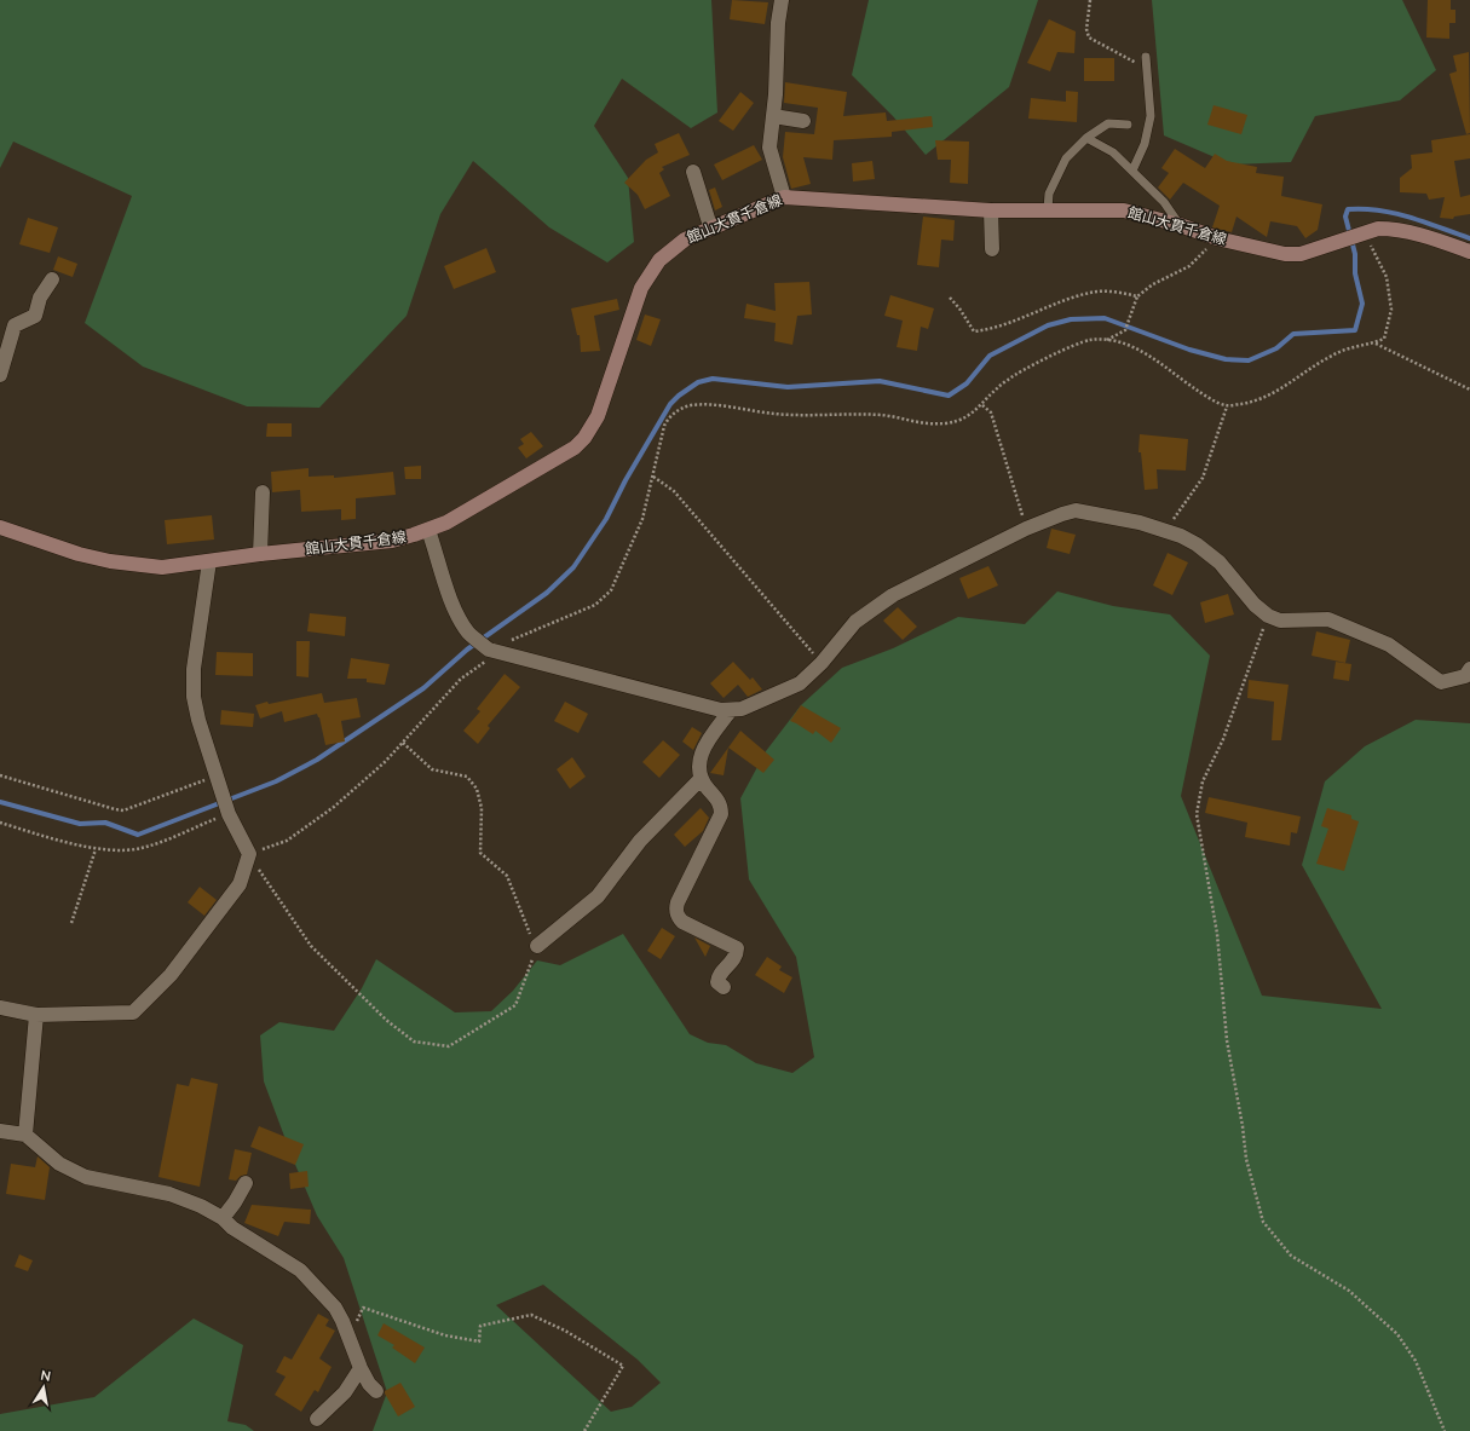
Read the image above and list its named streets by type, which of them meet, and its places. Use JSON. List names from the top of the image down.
{
  "streets": {
    "main road": ["館山大貫千倉線"]
  },
  "north": "top"
}
